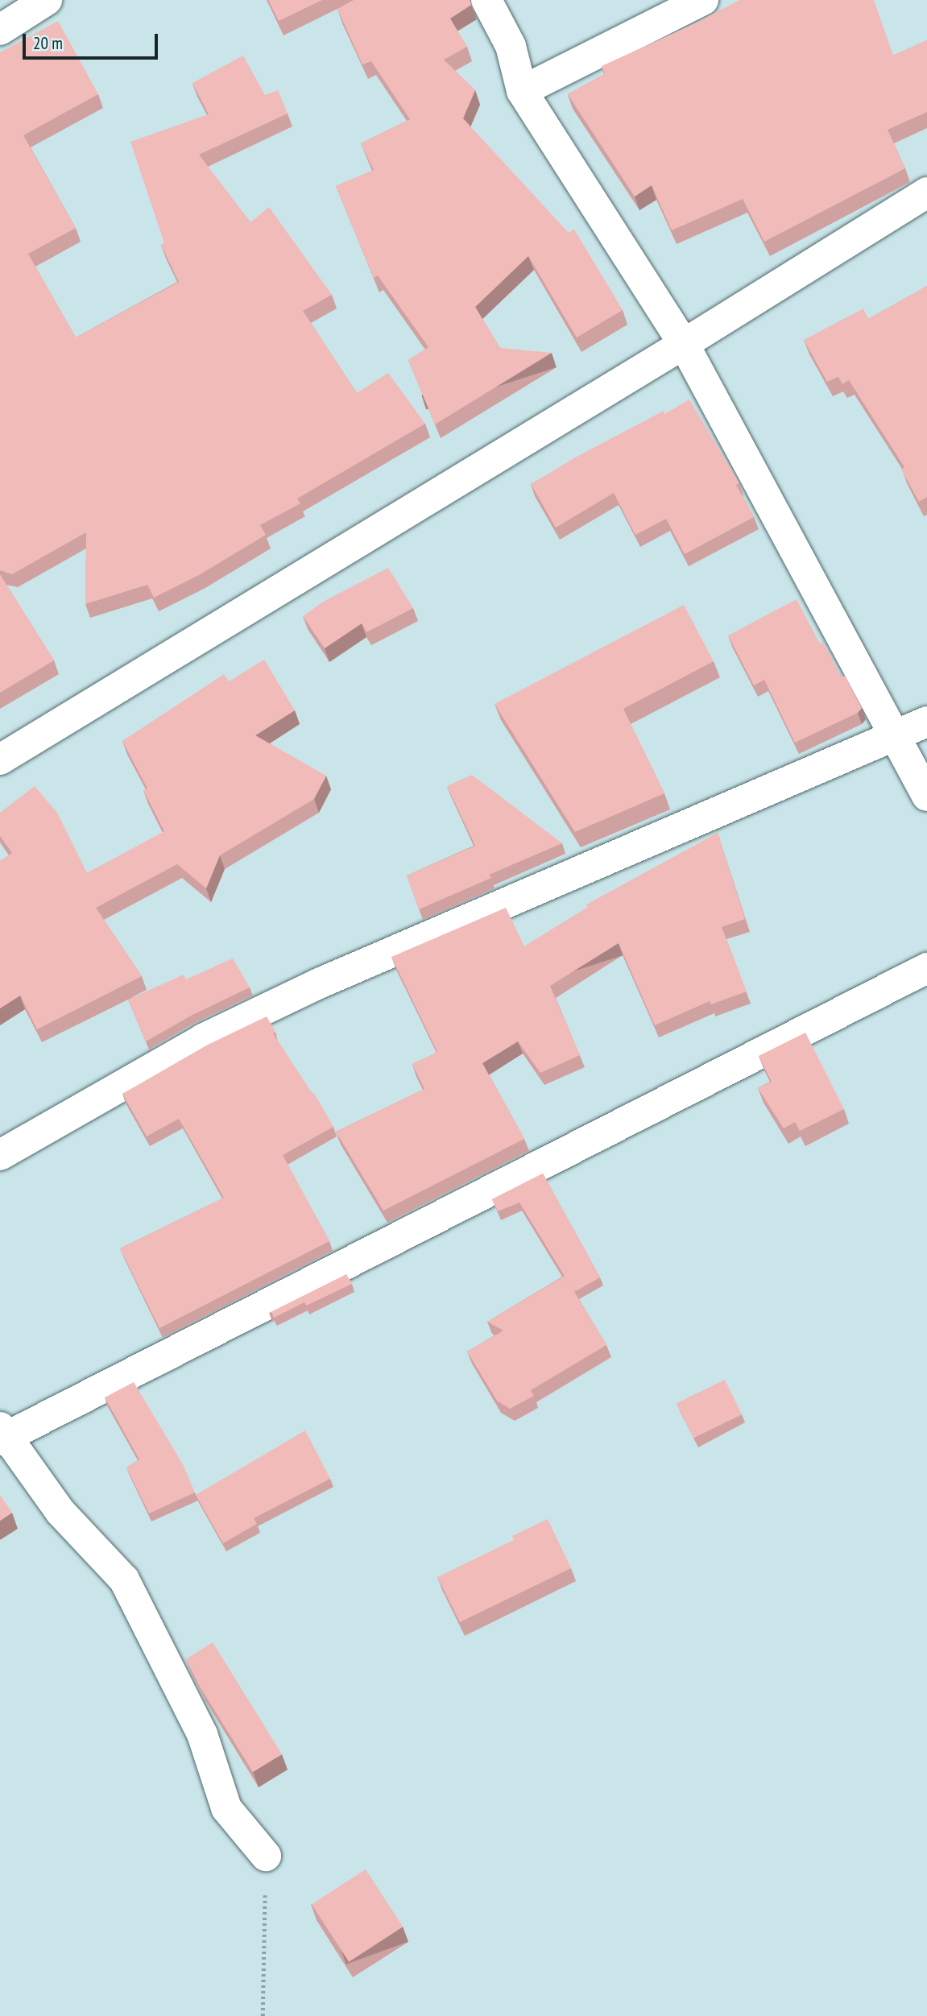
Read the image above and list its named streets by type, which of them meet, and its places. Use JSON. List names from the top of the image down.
{
  "scale_bar": "20 m"
}
